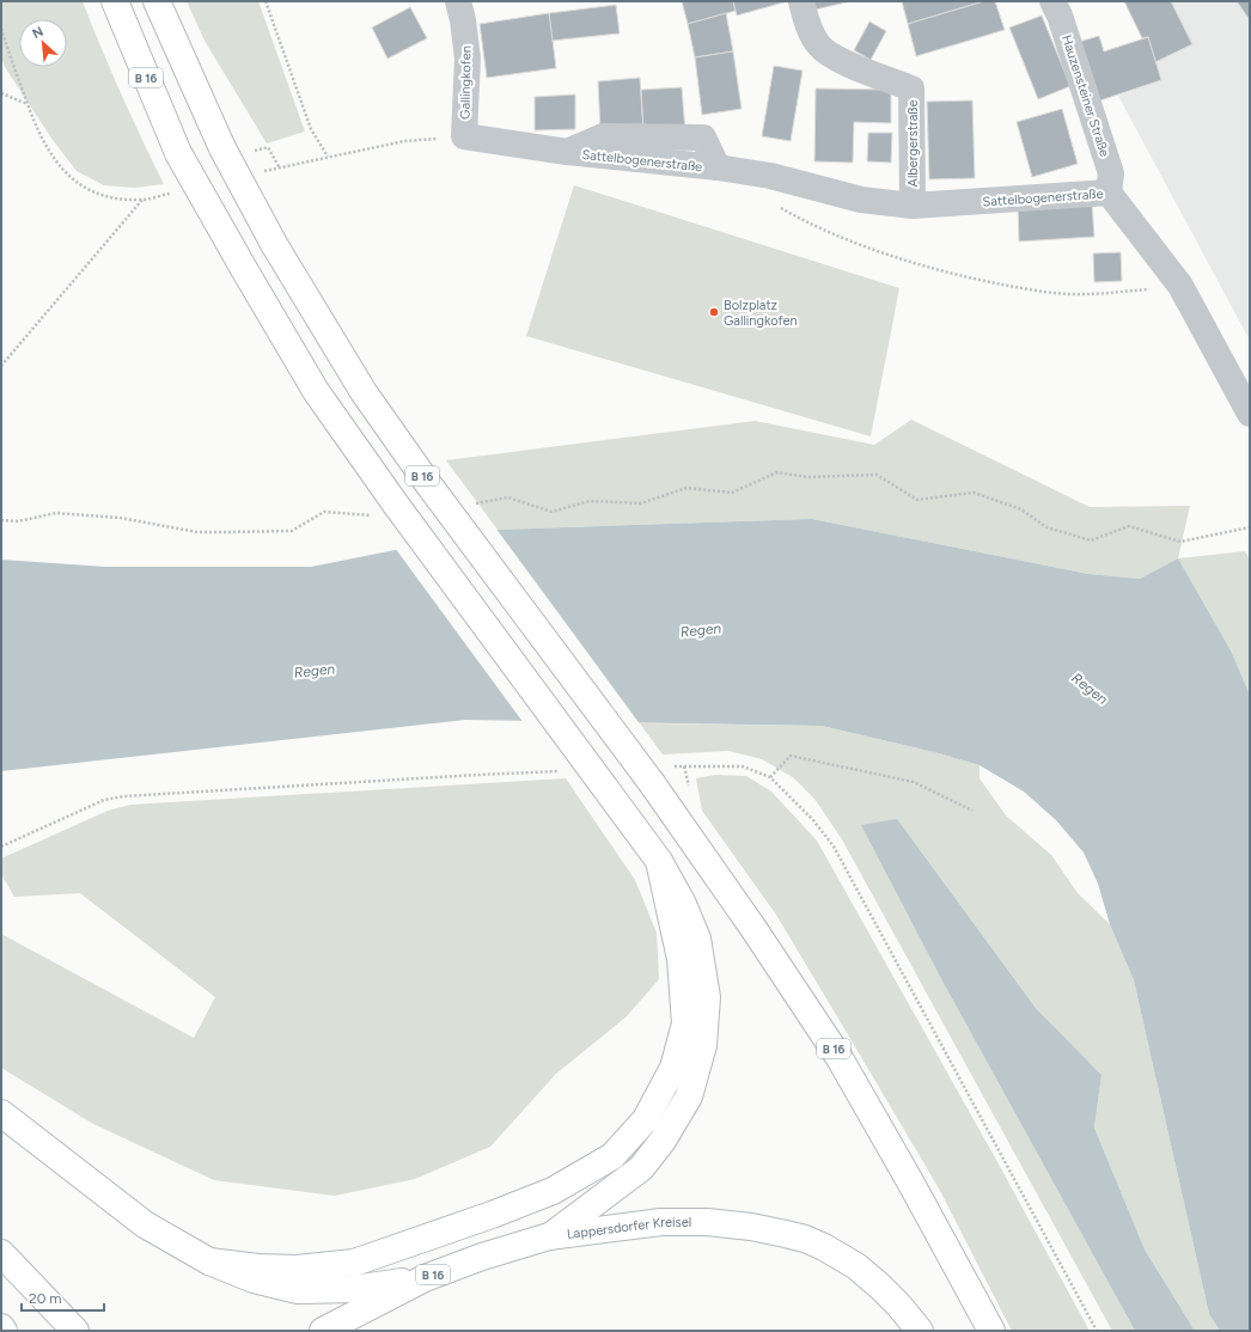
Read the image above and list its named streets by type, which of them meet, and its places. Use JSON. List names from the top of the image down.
{
  "streets": {
    "highway": ["B 16", "Lappersdorfer Kreisel"],
    "street": [
      "Gallingkofen",
      "Hauzensteiner Straße",
      "Albergerstraße",
      "Sattelbogenerstraße"
    ]
  },
  "crossings": [
    ["B 16", "Lappersdorfer Kreisel"],
    ["Gallingkofen", "Sattelbogenerstraße"],
    ["Hauzensteiner Straße", "Sattelbogenerstraße"],
    ["Albergerstraße", "Sattelbogenerstraße"]
  ],
  "water": ["Regen"],
  "places": ["Bolzplatz Gallingkofen"],
  "scale_bar": "20 m",
  "north": "top left"
}
